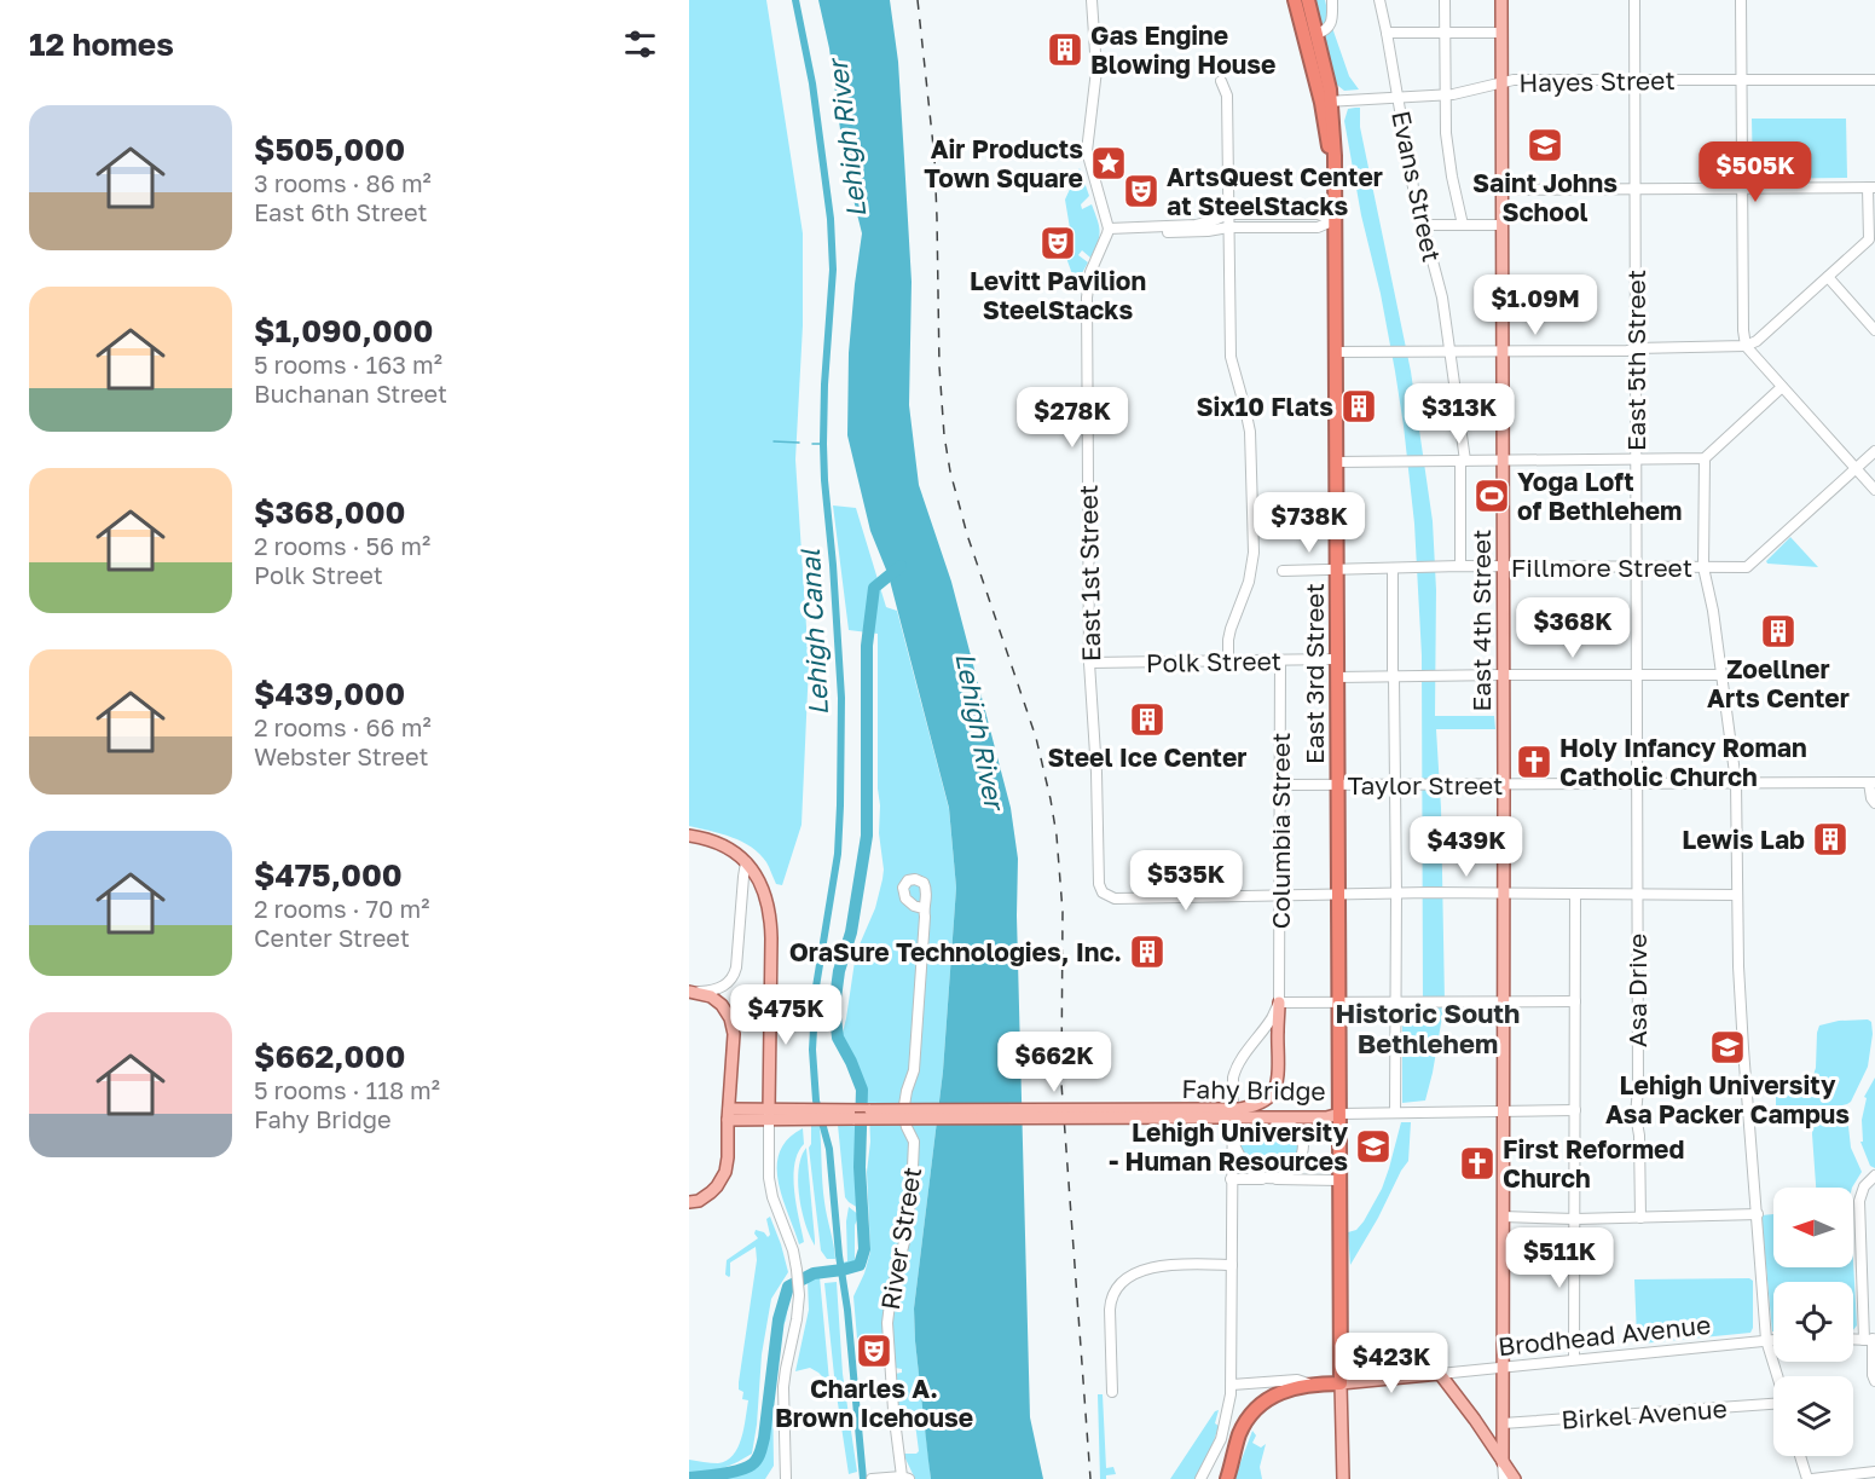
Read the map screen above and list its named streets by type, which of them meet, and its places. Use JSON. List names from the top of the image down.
{
  "streets": {
    "highway": ["East 3rd Street"],
    "main road": ["East 4th Street", "Fahy Bridge", "Brodhead Avenue"],
    "street": [
      "Hayes Street",
      "Evans Street",
      "East 5th Street",
      "Fillmore Street",
      "East 1st Street",
      "Polk Street",
      "Taylor Street",
      "Columbia Street",
      "Asa Drive",
      "River Street",
      "Birkel Avenue"
    ]
  },
  "crossings": [
    ["Hayes Street", "Evans Street"],
    ["Hayes Street", "East 5th Street"],
    ["Hayes Street", "East 4th Street"],
    ["Hayes Street", "East 3rd Street"],
    ["Evans Street", "Fillmore Street"],
    ["East 5th Street", "Fillmore Street"],
    ["East 5th Street", "Taylor Street"],
    ["East 5th Street", "Asa Drive"],
    ["Fillmore Street", "East 4th Street"],
    ["Fillmore Street", "East 3rd Street"],
    ["East 1st Street", "Polk Street"],
    ["East 1st Street", "Columbia Street"],
    ["East 4th Street", "Taylor Street"],
    ["East 4th Street", "Brodhead Avenue"],
    ["East 4th Street", "Birkel Avenue"],
    ["Polk Street", "East 3rd Street"],
    ["Polk Street", "Columbia Street"],
    ["East 3rd Street", "Taylor Street"],
    ["East 3rd Street", "Fahy Bridge"],
    ["East 3rd Street", "Brodhead Avenue"],
    ["Taylor Street", "Columbia Street"]
  ],
  "districts": ["Historic South Bethlehem"],
  "water": ["Lehigh River", "Lehigh Canal"],
  "places": {
    "building": [
      "Gas Engine Blowing House",
      "Six10 Flats",
      "Zoellner Arts Center",
      "Steel Ice Center",
      "Lewis Lab",
      "OraSure Technologies, Inc."
    ],
    "school or university": ["Saint Johns School", "Lehigh University Asa Packer Campus", "Lehigh University - Human Resources"],
    "place": ["Air Products Town Square"],
    "theatre": ["ArtsQuest Center at SteelStacks", "Levitt Pavilion SteelStacks", "Charles A. Brown Icehouse"],
    "sports": ["Yoga Loft of Bethlehem"],
    "church": ["Holy Infancy Roman Catholic Church", "First Reformed Church"]
  },
  "north": "left",
  "page": {
    "heading": "12 homes",
    "list": [
      {
        "name": "$505,000",
        "note": "3 rooms · 86 m² · East 6th Street"
      },
      {
        "name": "$1,090,000",
        "note": "5 rooms · 163 m² · Buchanan Street"
      },
      {
        "name": "$368,000",
        "note": "2 rooms · 56 m² · Polk Street"
      },
      {
        "name": "$439,000",
        "note": "2 rooms · 66 m² · Webster Street"
      },
      {
        "name": "$475,000",
        "note": "2 rooms · 70 m² · Center Street"
      },
      {
        "name": "$662,000",
        "note": "5 rooms · 118 m² · Fahy Bridge"
      }
    ],
    "price": [
      "$505K",
      "$1.09M",
      "$313K",
      "$278K",
      "$738K",
      "$368K",
      "$439K",
      "$535K",
      "$475K",
      "$662K",
      "$511K",
      "$423K"
    ]
  }
}
